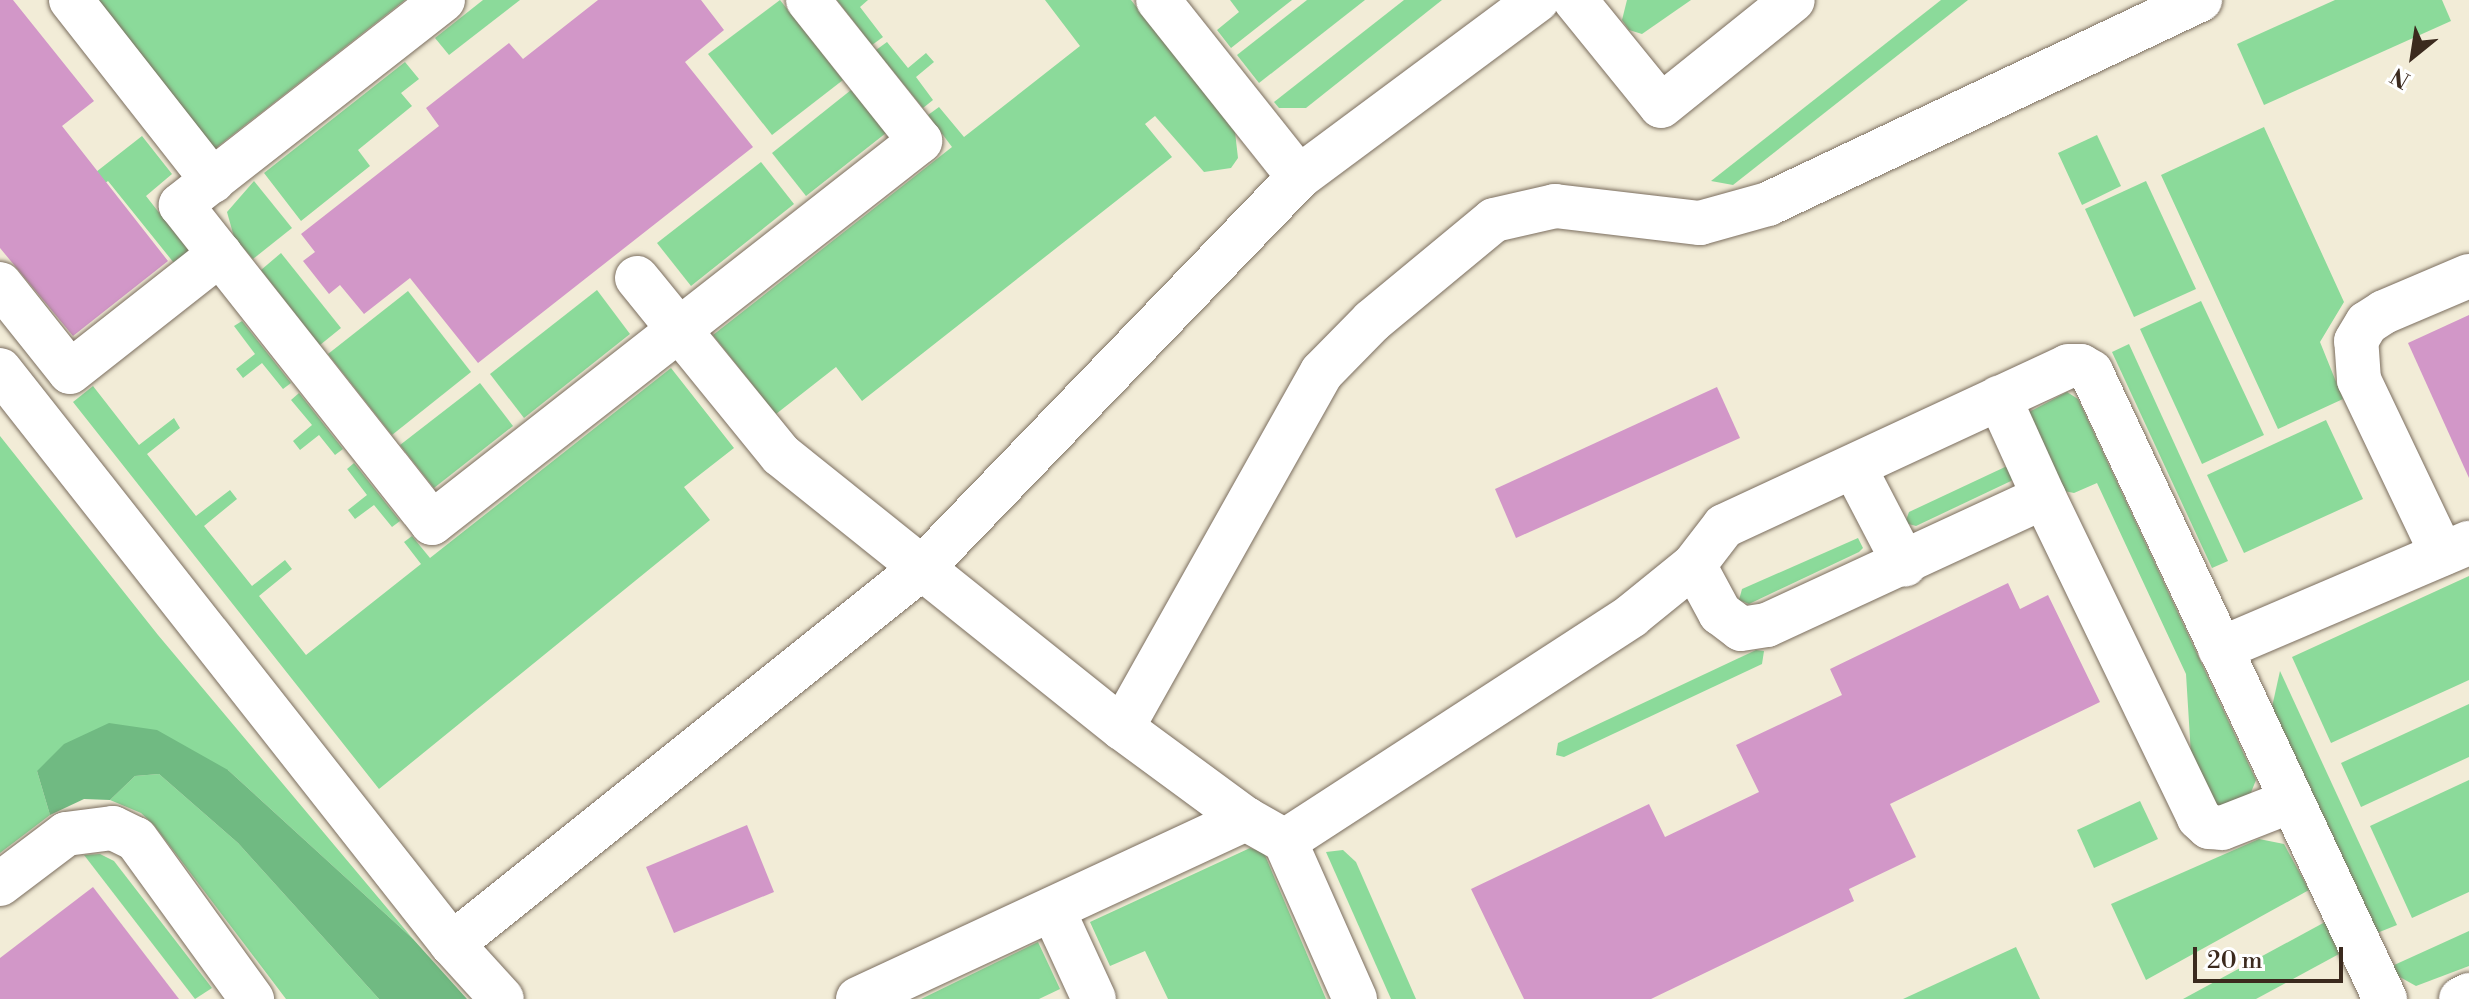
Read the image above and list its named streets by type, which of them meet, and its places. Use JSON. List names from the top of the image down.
{
  "scale_bar": "20 m",
  "north": "bottom left"
}
